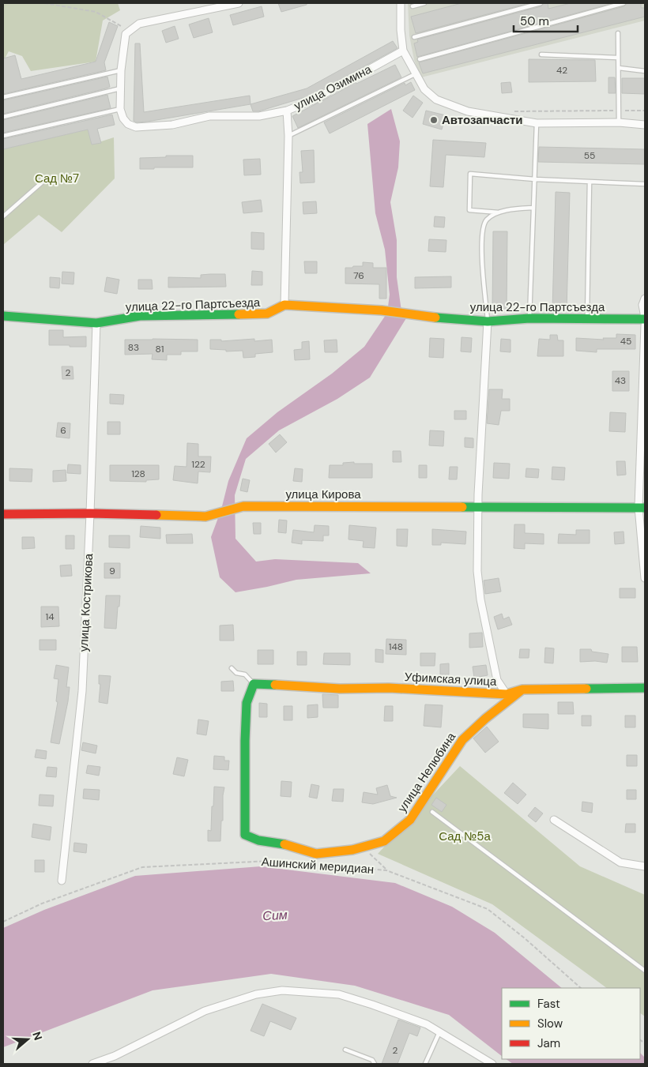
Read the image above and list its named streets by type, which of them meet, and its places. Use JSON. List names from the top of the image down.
{
  "streets": {
    "street": [
      "улица Озимина",
      "улица 22-го Партсъезда",
      "улица Кирова",
      "улица Кострикова",
      "Уфимская улица",
      "улица Нелюбина"
    ],
    "path": ["Ашинский меридиан"]
  },
  "crossings": [
    ["улица 22-го Партсъезда", "улица Кострикова"],
    ["улица Кирова", "улица Кострикова"],
    ["Уфимская улица", "улица Нелюбина"]
  ],
  "water": ["Сим"],
  "parks": ["Сад №7", "Сад №5а"],
  "places": ["Автозапчасти"],
  "house_numbers": [
    "42",
    "55",
    "76",
    "45",
    "83",
    "81",
    "2",
    "43",
    "6",
    "122",
    "128",
    "9",
    "14",
    "148",
    "2"
  ],
  "legend": ["Fast", "Slow", "Jam"],
  "scale_bar": "50 m",
  "north": "right"
}
